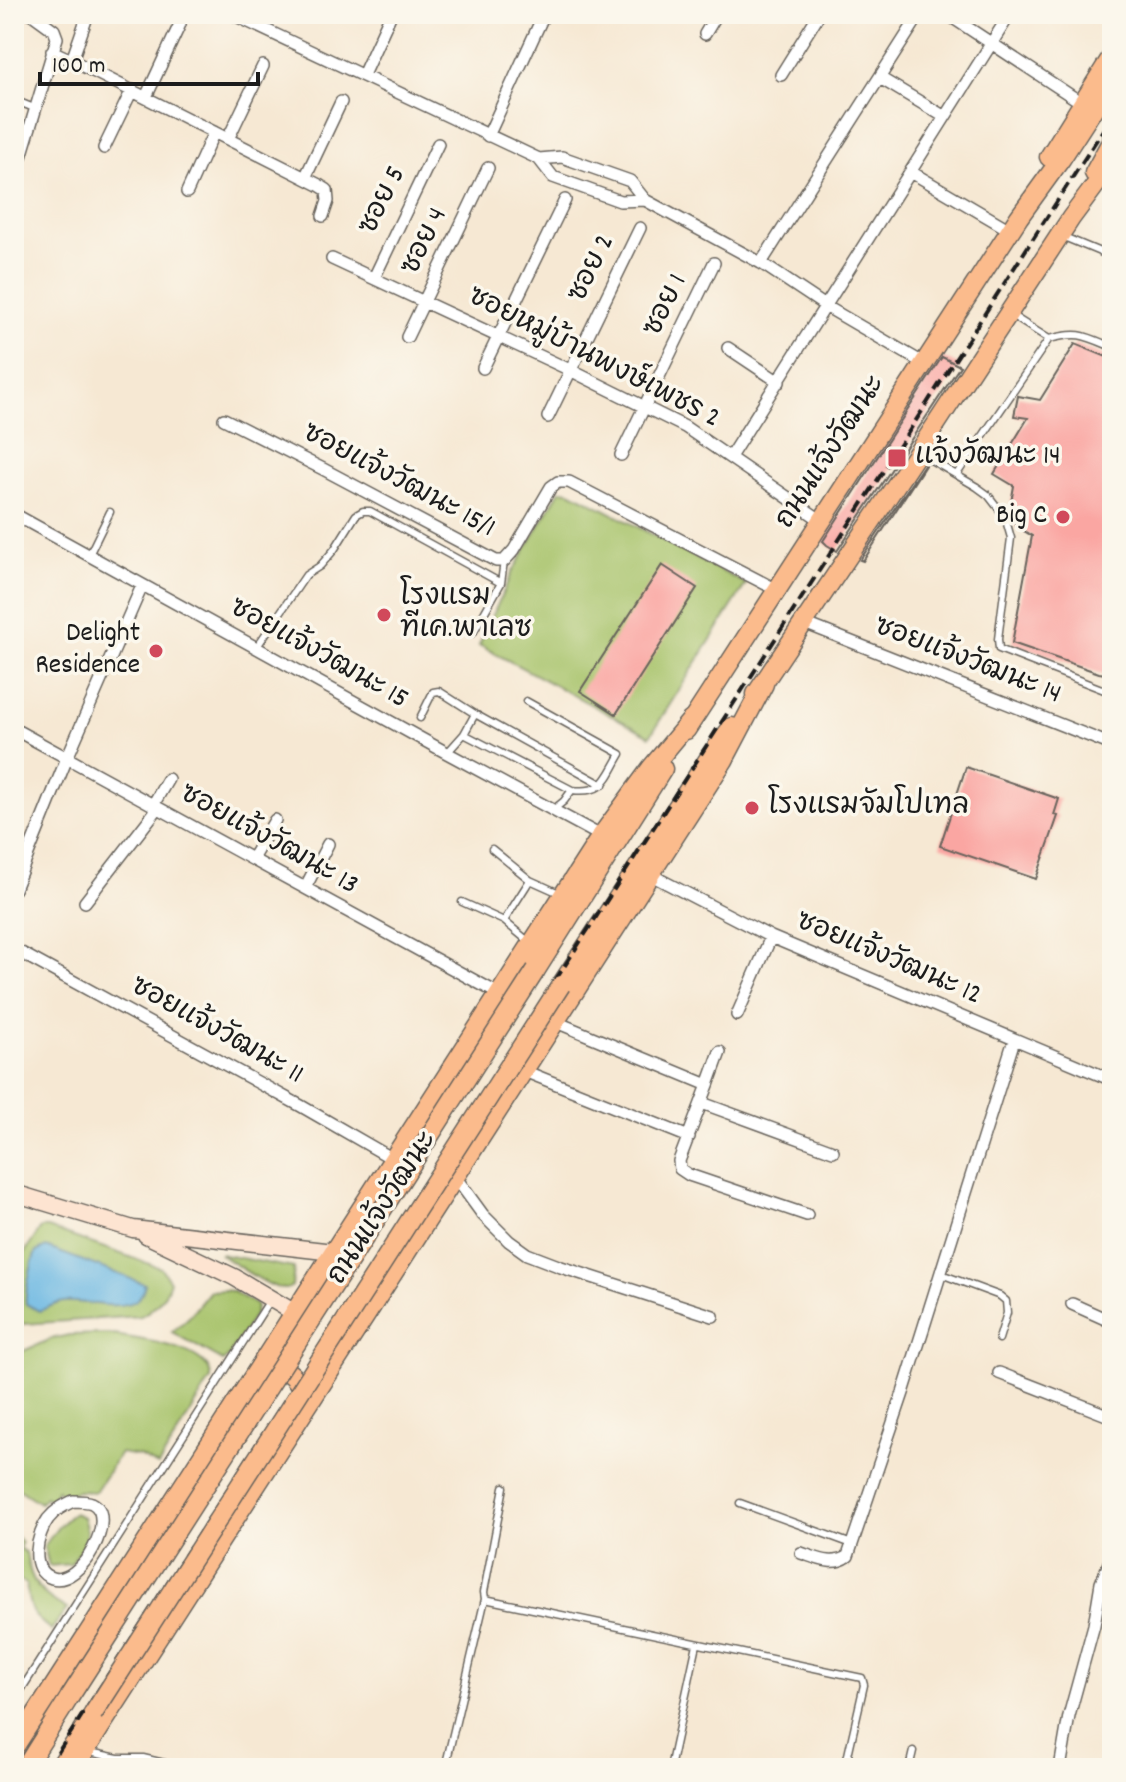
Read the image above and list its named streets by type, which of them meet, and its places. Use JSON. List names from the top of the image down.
{
  "streets": {
    "main road": ["ถนนแจ้งวัฒนะ"],
    "street": [
      "ซอย 5",
      "ซอย 4",
      "ซอย 2",
      "ซอย 1",
      "ซอยหมู่บ้านพงษ์เพชร 2",
      "ซอยแจ้งวัฒนะ 15/1",
      "ซอยแจ้งวัฒนะ 15",
      "ซอยแจ้งวัฒนะ 14",
      "ซอยแจ้งวัฒนะ 13",
      "ซอยแจ้งวัฒนะ 12",
      "ซอยแจ้งวัฒนะ 11"
    ]
  },
  "crossings": [
    ["ซอย 5", "ซอยหมู่บ้านพงษ์เพชร 2"],
    ["ซอย 4", "ซอยหมู่บ้านพงษ์เพชร 2"],
    ["ซอย 2", "ซอยหมู่บ้านพงษ์เพชร 2"],
    ["ซอย 1", "ซอยหมู่บ้านพงษ์เพชร 2"],
    ["ซอยหมู่บ้านพงษ์เพชร 2", "ถนนแจ้งวัฒนะ"],
    ["ถนนแจ้งวัฒนะ", "ซอยแจ้งวัฒนะ 15/1"],
    ["ถนนแจ้งวัฒนะ", "ซอยแจ้งวัฒนะ 15"],
    ["ถนนแจ้งวัฒนะ", "ซอยแจ้งวัฒนะ 14"],
    ["ถนนแจ้งวัฒนะ", "ซอยแจ้งวัฒนะ 13"],
    ["ถนนแจ้งวัฒนะ", "ซอยแจ้งวัฒนะ 12"],
    ["ถนนแจ้งวัฒนะ", "ซอยแจ้งวัฒนะ 11"]
  ],
  "places": {
    "transit": ["แจ้งวัฒนะ 14"],
    "other": [
      "Big C",
      "โรงแรม ทีเค.พาเลซ",
      "Delight Residence",
      "โรงแรมจัมโปเทล"
    ]
  },
  "scale_bar": "100 m"
}
